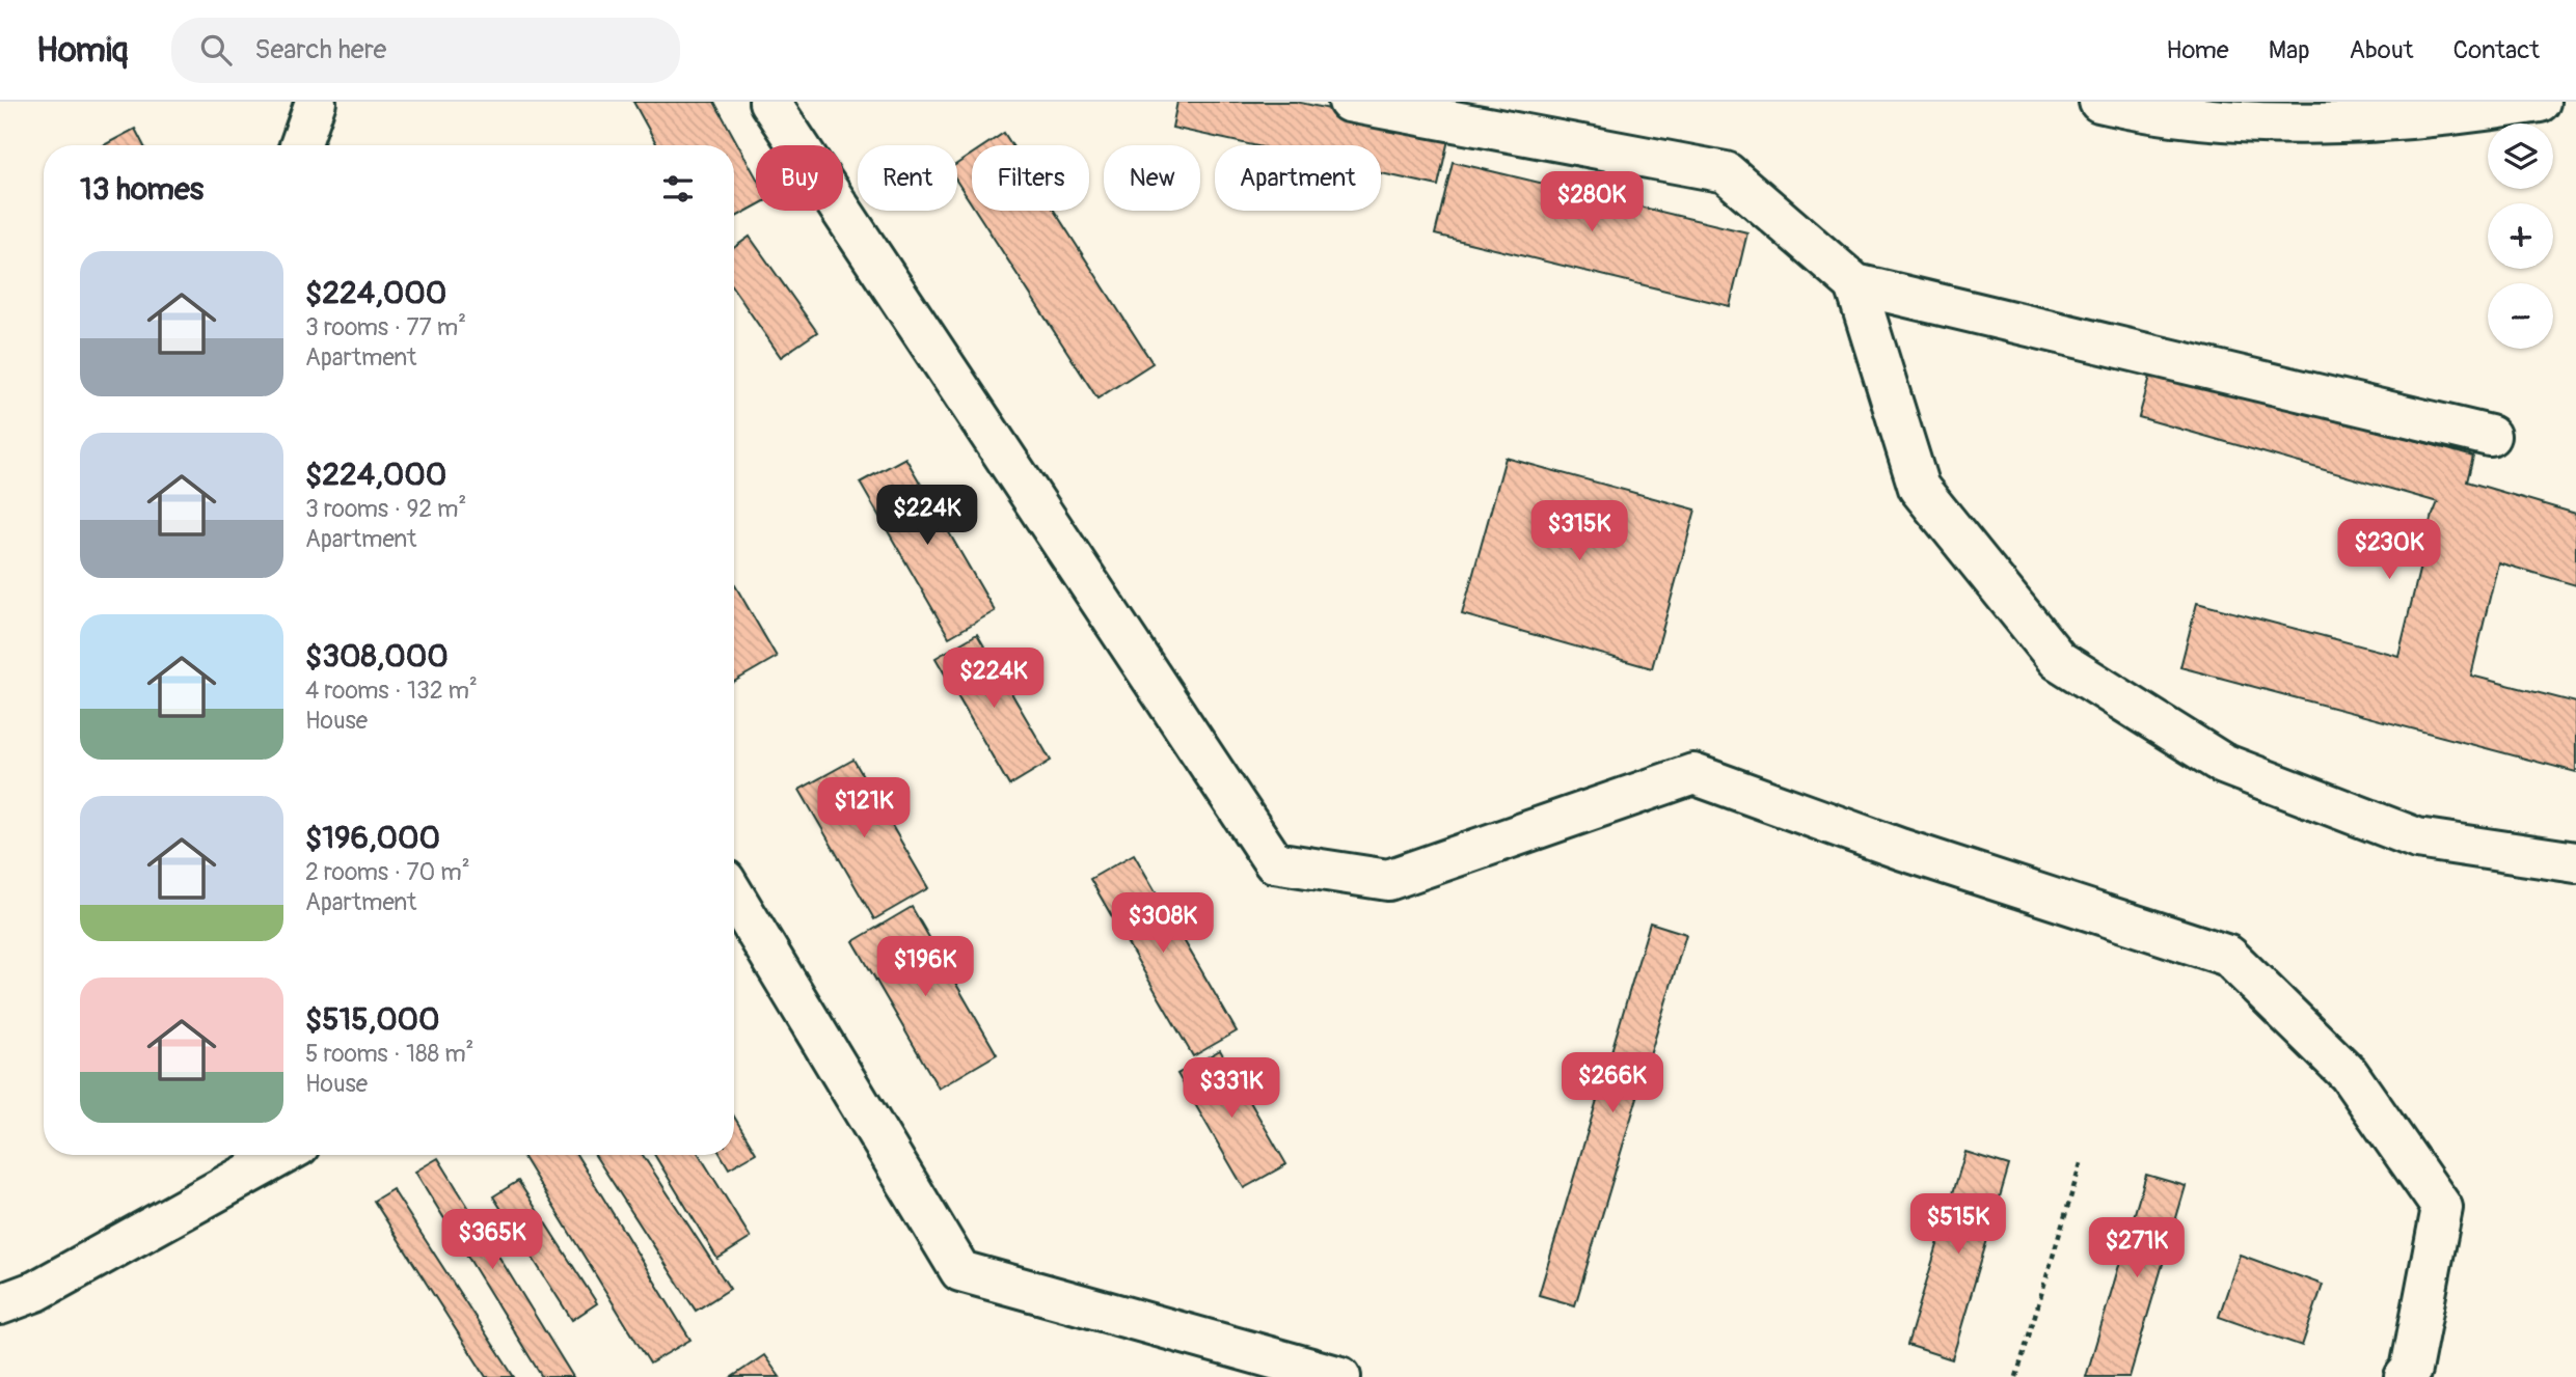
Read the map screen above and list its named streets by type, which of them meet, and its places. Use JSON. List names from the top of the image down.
{
  "page": {
    "header": "Homiq",
    "search": "Search here",
    "nav": [
      "Home",
      "Map",
      "About",
      "Contact"
    ],
    "map_buttons": ["+", "−"],
    "chip": [
      "Buy",
      "Rent",
      "Filters",
      "New",
      "Apartment"
    ],
    "heading": "13 homes",
    "price": [
      "$280K",
      "$224K",
      "$315K",
      "$230K",
      "$224K",
      "$121K",
      "$308K",
      "$196K",
      "$266K",
      "$331K",
      "$515K",
      "$365K",
      "$271K"
    ],
    "list": [
      {
        "name": "$224,000",
        "note": "3 rooms · 77 m² · Apartment"
      },
      {
        "name": "$224,000",
        "note": "3 rooms · 92 m² · Apartment"
      },
      {
        "name": "$308,000",
        "note": "4 rooms · 132 m² · House"
      },
      {
        "name": "$196,000",
        "note": "2 rooms · 70 m² · Apartment"
      },
      {
        "name": "$515,000",
        "note": "5 rooms · 188 m² · House"
      }
    ]
  }
}
